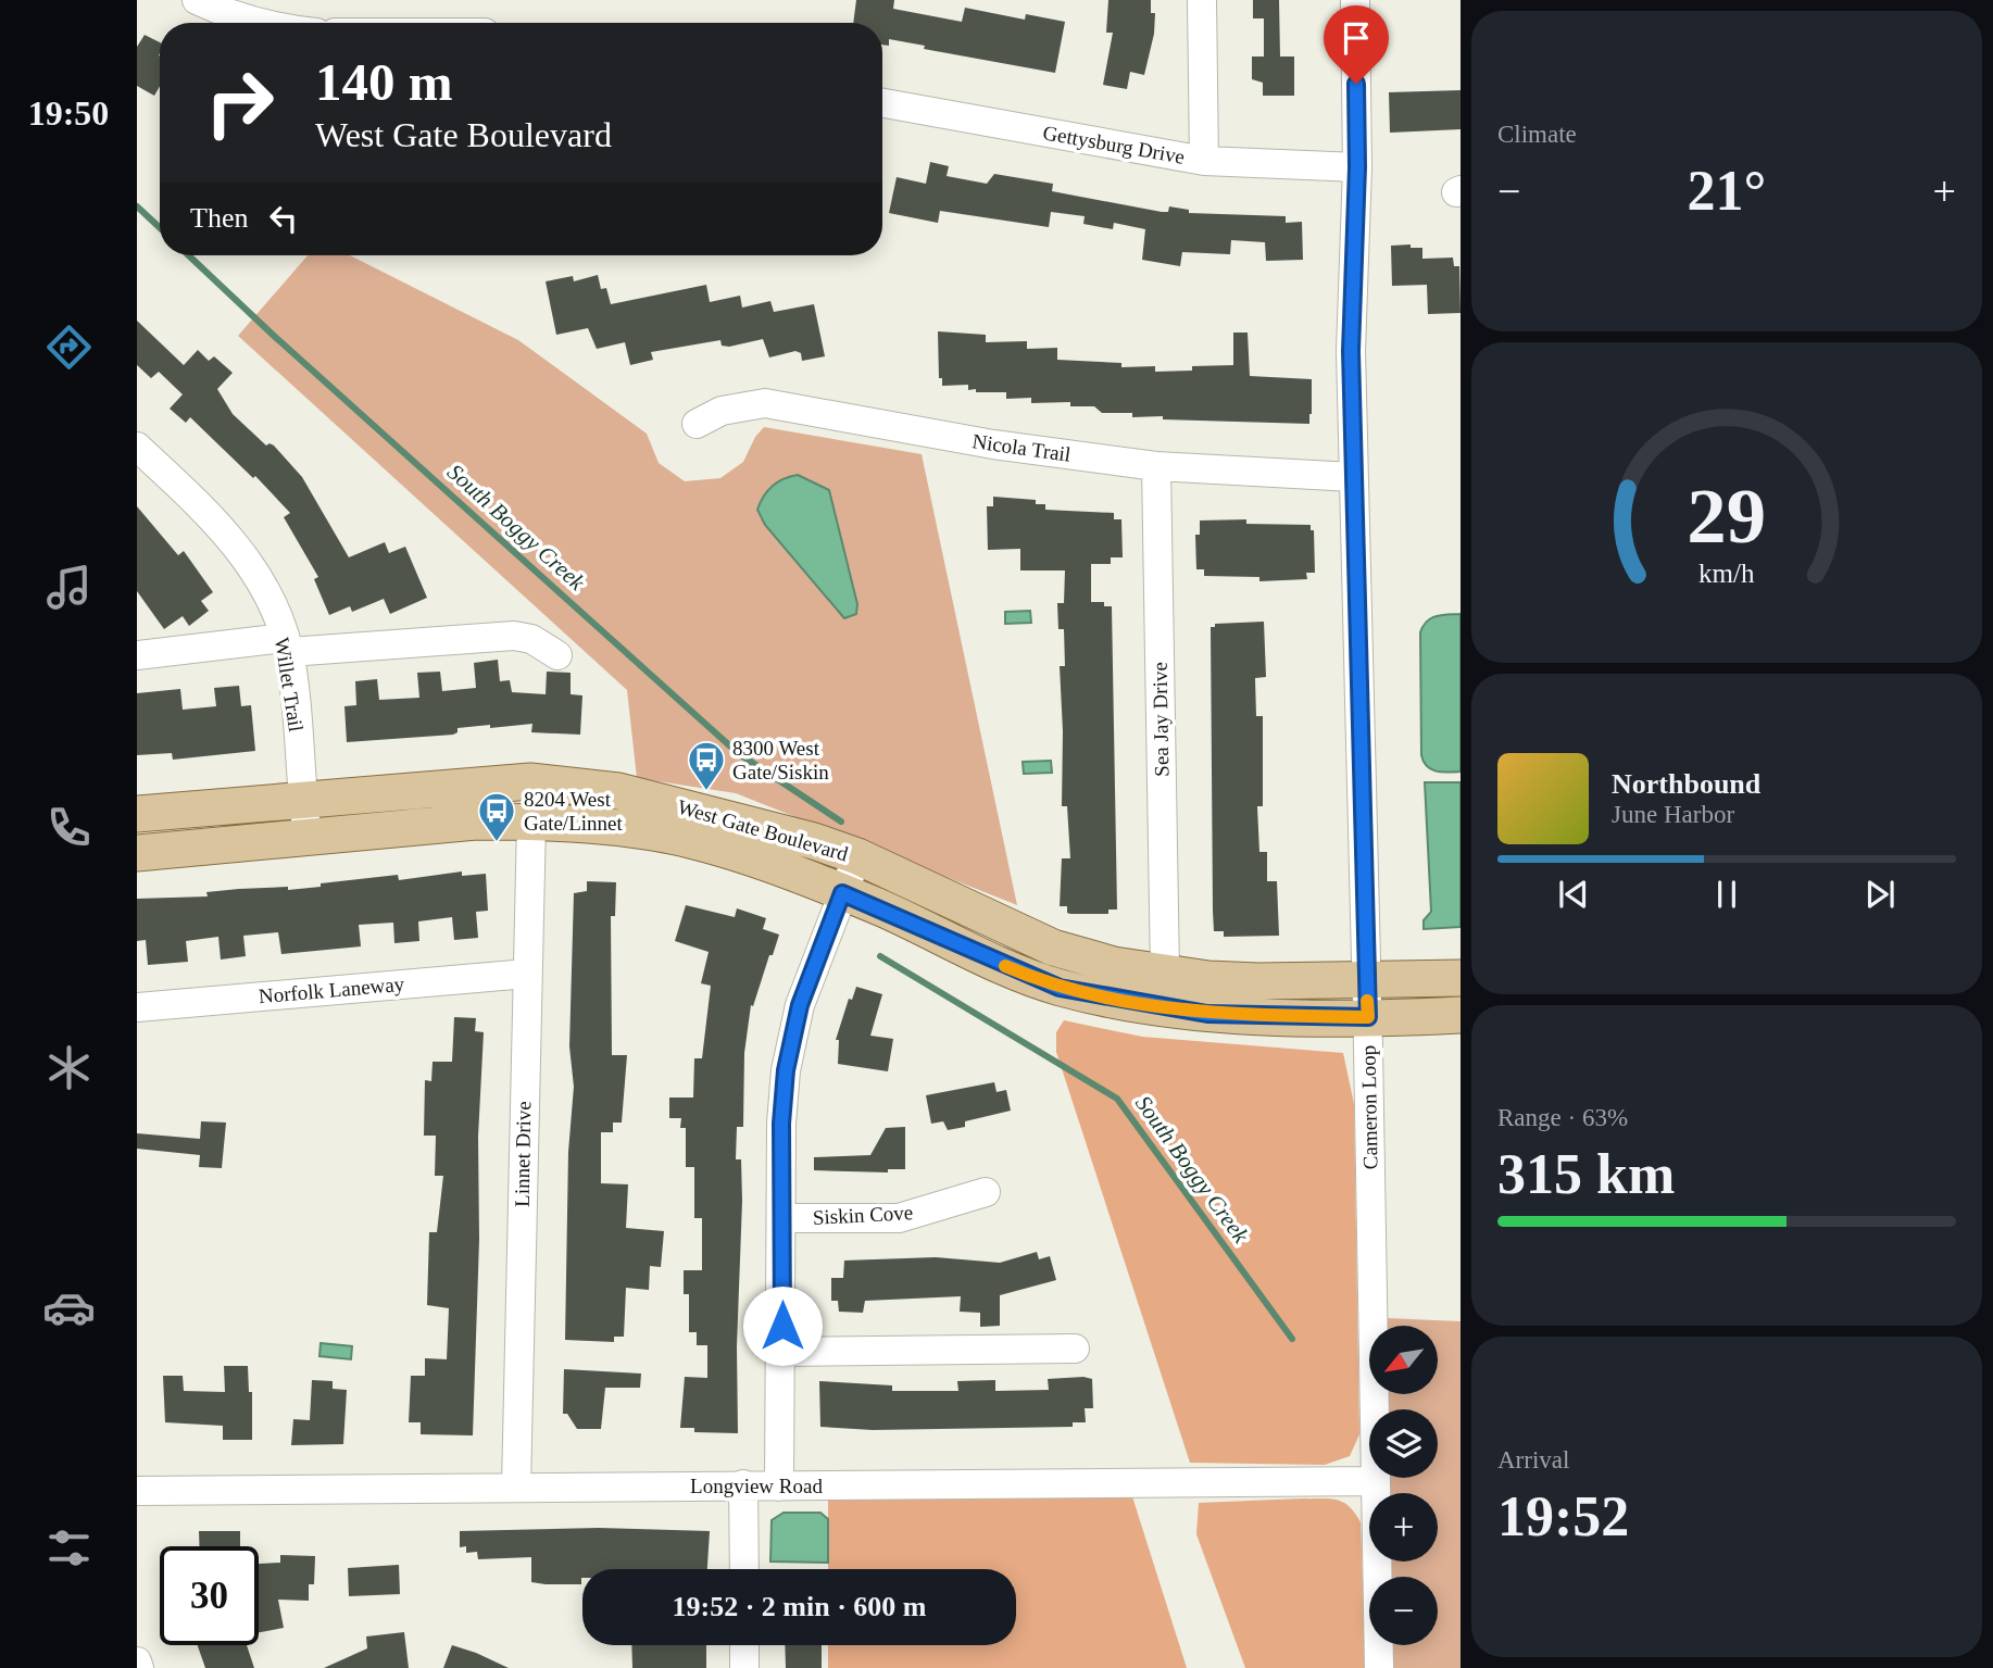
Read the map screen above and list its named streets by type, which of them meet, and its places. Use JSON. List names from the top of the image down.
{
  "streets": {
    "main road": ["West Gate Boulevard"],
    "street": [
      "Gettysburg Drive",
      "Nicola Trail",
      "Willet Trail",
      "Sea Jay Drive",
      "Norfolk Laneway",
      "Cameron Loop",
      "Linnet Drive",
      "Siskin Cove",
      "Longview Road"
    ]
  },
  "crossings": [
    ["Gettysburg Drive", "Cameron Loop"],
    ["Nicola Trail", "Sea Jay Drive"],
    ["Nicola Trail", "Cameron Loop"],
    ["Willet Trail", "West Gate Boulevard"],
    ["Sea Jay Drive", "West Gate Boulevard"],
    ["West Gate Boulevard", "Cameron Loop"],
    ["West Gate Boulevard", "Linnet Drive"],
    ["Norfolk Laneway", "Linnet Drive"],
    ["Cameron Loop", "Longview Road"],
    ["Linnet Drive", "Longview Road"]
  ],
  "water": ["South Boggy Creek"],
  "places": {
    "bus stop": ["8300 West Gate/Siskin", "8204 West Gate/Linnet"]
  },
  "north": "bottom left",
  "page": {
    "tabs": "19:50",
    "tile": [
      "Climate",
      ["Range · 63%", "315 km"],
      ["Arrival", "19:52"]
    ],
    "turn": ["140 m", "West Gate Boulevard"],
    "heat": ["−", "21°", "+"],
    "then": "Then",
    "song": ["Northbound", "June Harbor"],
    "map_buttons": ["+", "−"],
    "limit": "30",
    "trip": "19:52 · 2 min · 600 m",
    "gauge": ["29", "km/h"]
  }
}
